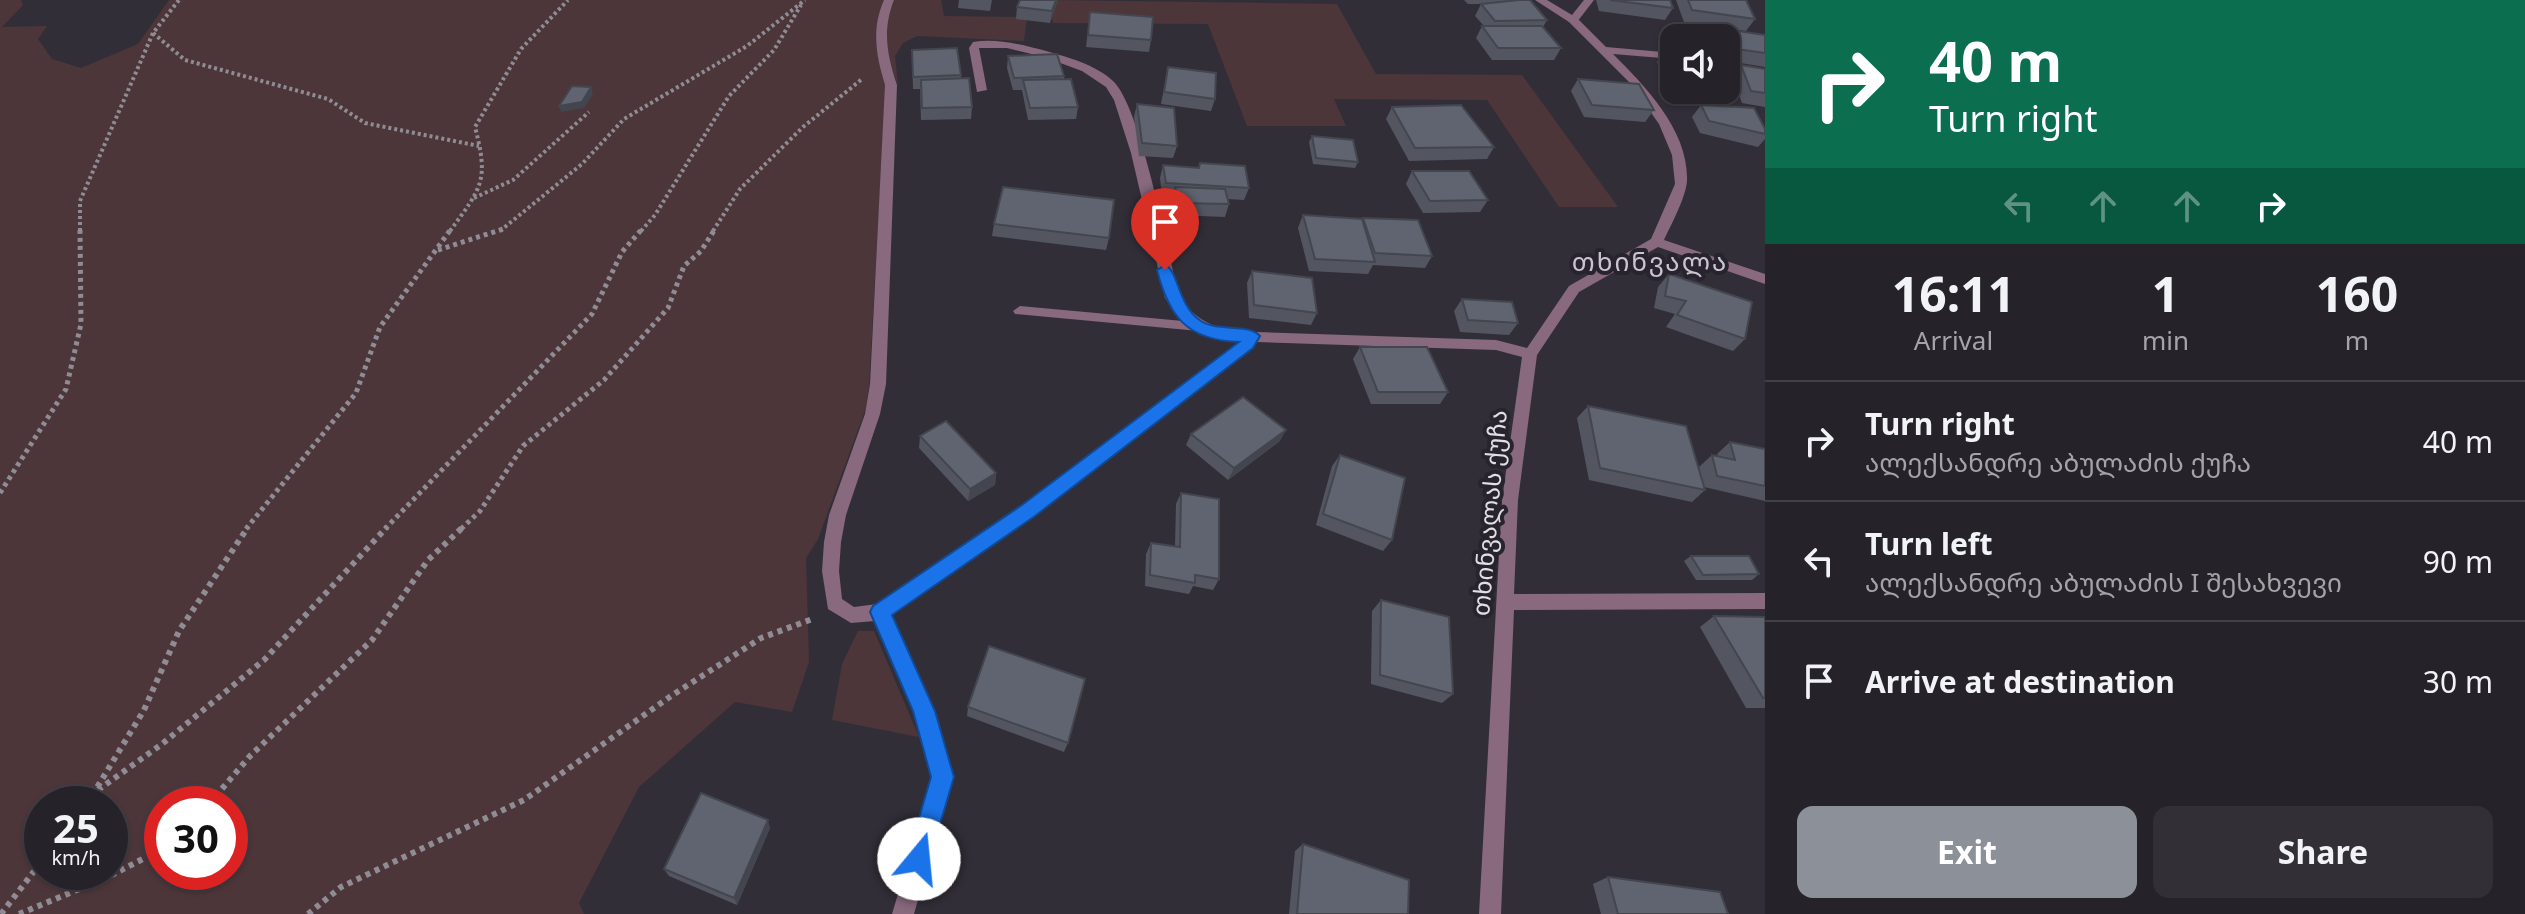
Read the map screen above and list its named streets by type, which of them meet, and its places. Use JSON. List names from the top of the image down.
{
  "streets": {
    "street": ["თხინვალას ქუჩა"]
  },
  "districts": ["თხინვალა"],
  "page": {
    "turn": ["40 m", "Turn right"],
    "eta": [
      "16:11",
      "Arrival",
      "1",
      "min",
      "160",
      "m"
    ],
    "list": [
      {
        "name": "Turn right",
        "note": "ალექსანდრე აბულაძის ქუჩა",
        "value": "40 m"
      },
      {
        "name": "Turn left",
        "note": "ალექსანდრე აბულაძის I შესახვევი",
        "value": "90 m"
      },
      {
        "name": "Arrive at destination",
        "value": "30 m"
      }
    ],
    "speed": "25 km/h",
    "limit": "30",
    "buttons": ["Exit", "Share"]
  }
}
